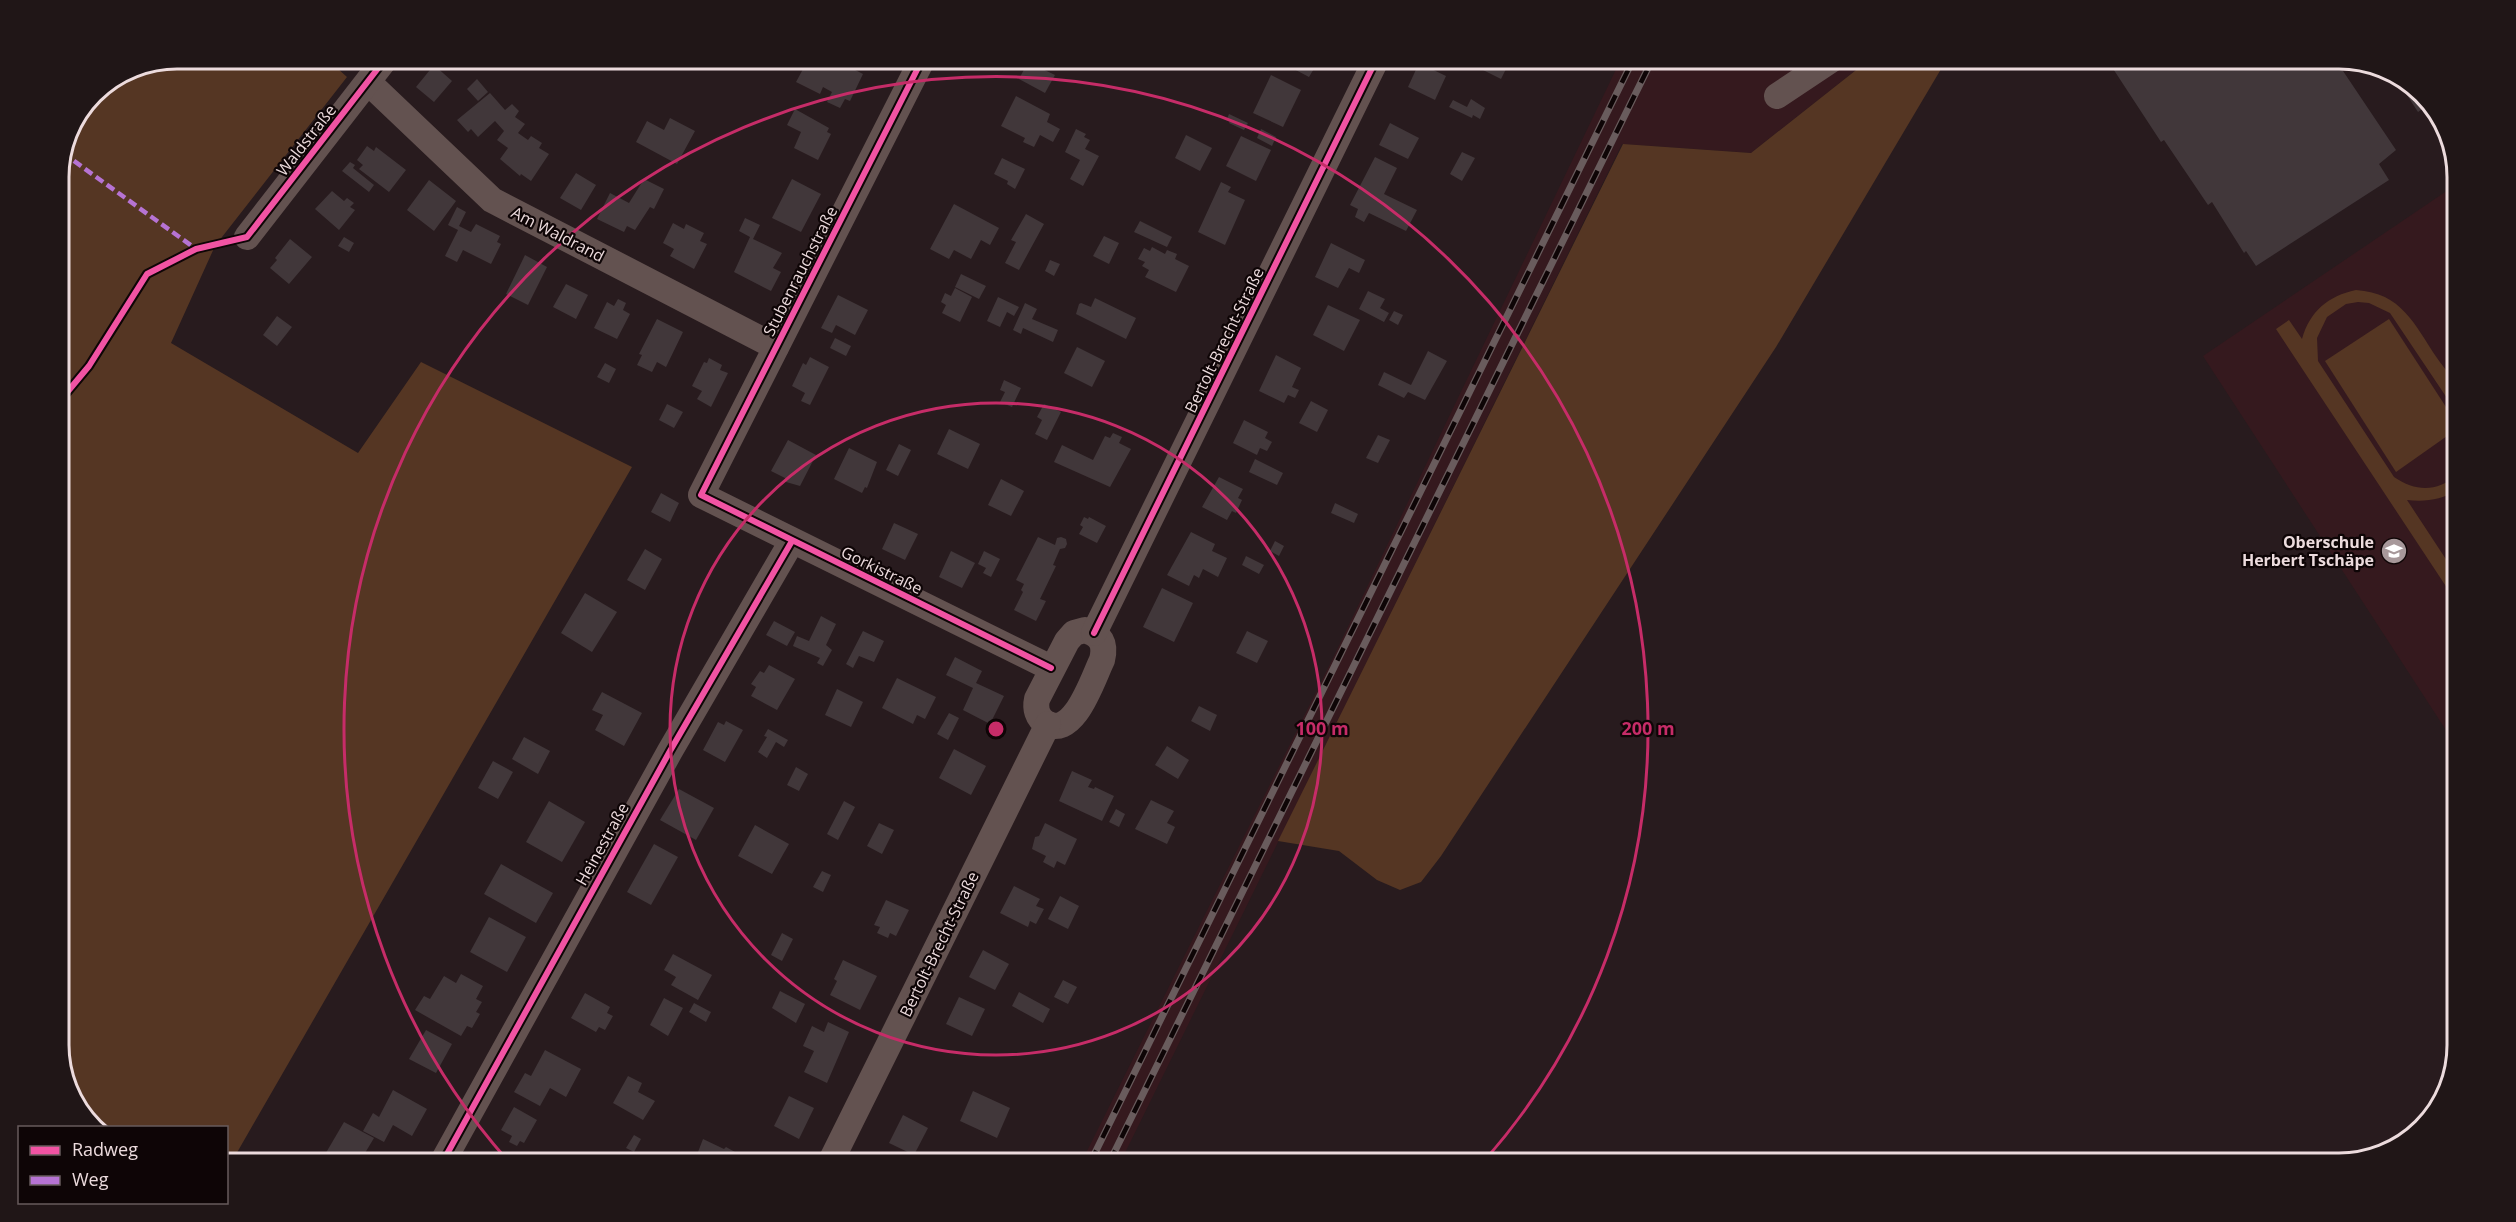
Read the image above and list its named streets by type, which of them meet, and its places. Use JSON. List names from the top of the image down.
{
  "streets": {
    "street": [
      "Waldstraße",
      "Am Waldrand",
      "Stubenrauchstraße",
      "Bertolt-Brecht-Straße",
      "Gorkistraße",
      "Heinestraße"
    ]
  },
  "crossings": [
    ["Waldstraße", "Am Waldrand"],
    ["Am Waldrand", "Stubenrauchstraße"],
    ["Stubenrauchstraße", "Gorkistraße"],
    ["Gorkistraße", "Heinestraße"]
  ],
  "places": {
    "school or university": ["Oberschule Herbert Tschäpe"]
  },
  "legend": ["Radweg", "Weg"],
  "rings": ["100 m", "200 m"]
}
